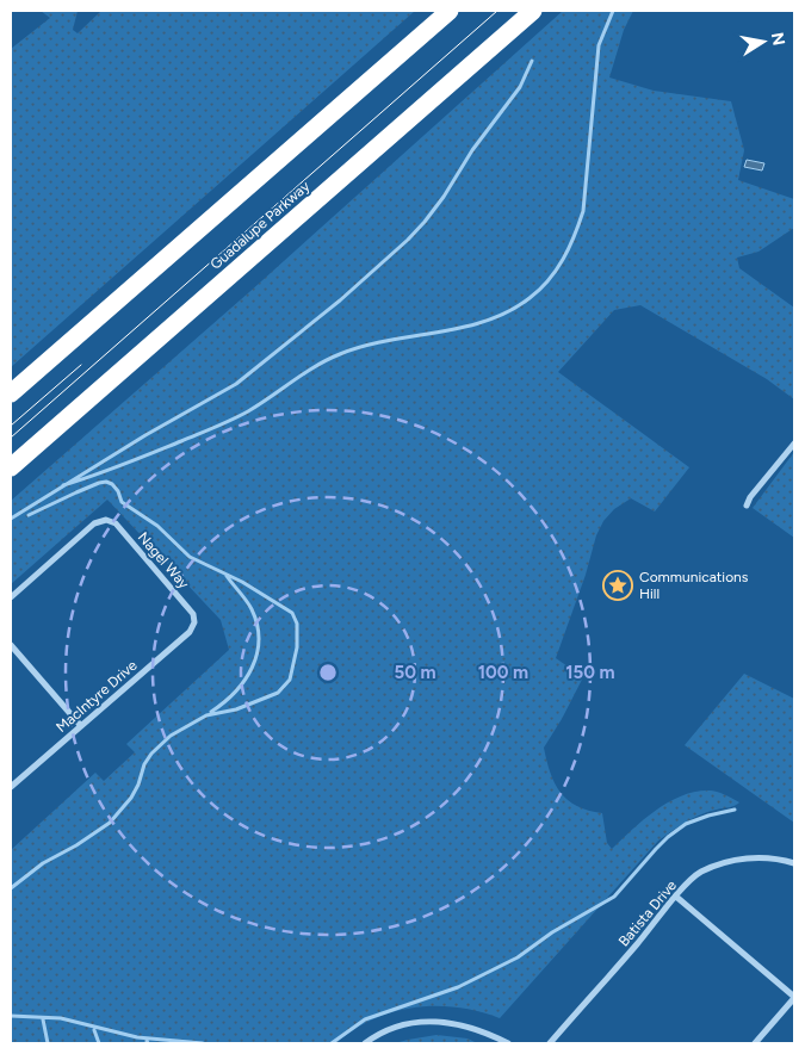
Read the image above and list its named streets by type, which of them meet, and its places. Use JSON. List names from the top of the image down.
{
  "streets": {
    "highway": ["Guadalupe Parkway"],
    "street": ["Nagel Way", "MacIntyre Drive", "Batista Drive"]
  },
  "crossings": [
    ["Nagel Way", "MacIntyre Drive"]
  ],
  "places": {
    "place": ["Communications Hill"]
  },
  "north": "right",
  "rings": ["50 m", "100 m", "150 m"]
}
